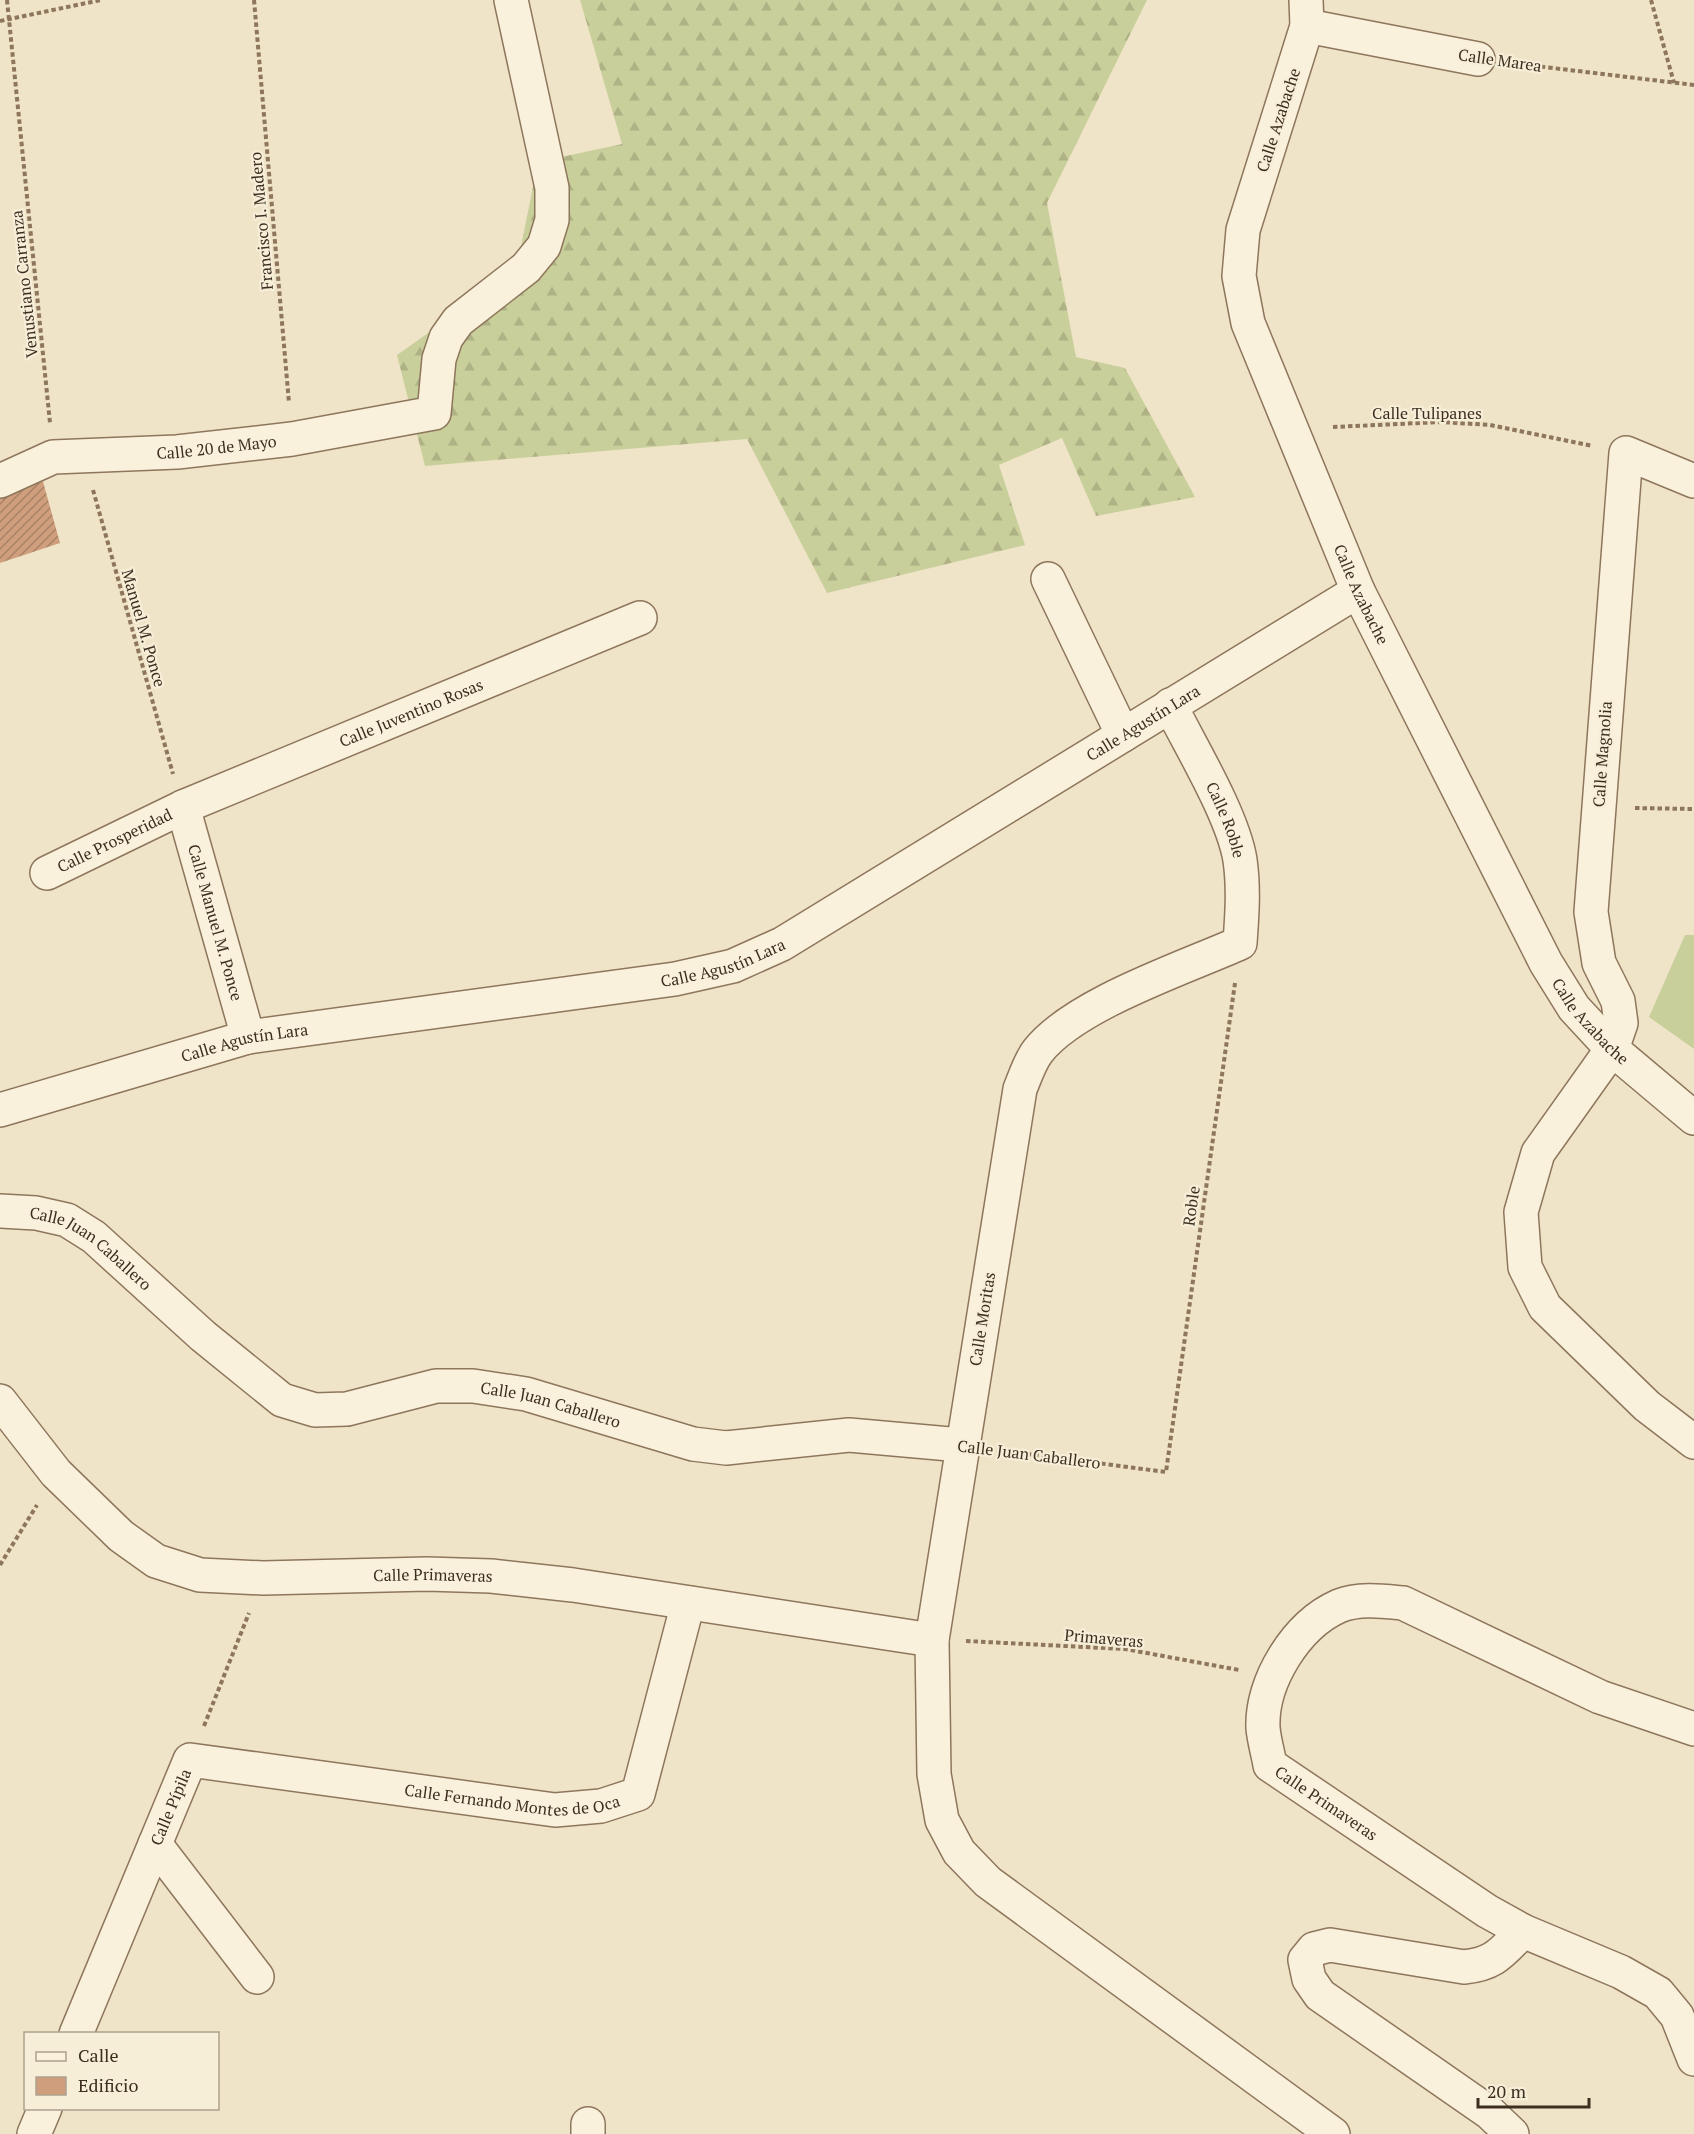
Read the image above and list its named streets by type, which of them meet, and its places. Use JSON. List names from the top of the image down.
{
  "streets": {
    "street": [
      "Calle Marea",
      "Calle Azabache",
      "Calle 20 de Mayo",
      "Calle Juventino Rosas",
      "Calle Agustín Lara",
      "Calle Magnolia",
      "Calle Roble",
      "Calle Prosperidad",
      "Calle Manuel M. Ponce",
      "Calle Juan Caballero",
      "Calle Moritas",
      "Calle Primaveras",
      "Calle Fernando Montes de Oca",
      "Calle Pípila"
    ],
    "path": [
      "Francisco I. Madero",
      "Venustiano Carranza",
      "Calle Tulipanes",
      "Manuel M. Ponce",
      "Roble",
      "Primaveras"
    ]
  },
  "crossings": [
    ["Calle Marea", "Calle Azabache"],
    ["Calle Azabache", "Calle Agustín Lara"],
    ["Calle Azabache", "Calle Magnolia"],
    ["Francisco I. Madero", "Calle 20 de Mayo"],
    ["Venustiano Carranza", "Calle 20 de Mayo"],
    ["Venustiano Carranza", "Manuel M. Ponce"],
    ["Calle Tulipanes", "Calle Magnolia"],
    ["Calle 20 de Mayo", "Manuel M. Ponce"],
    ["Manuel M. Ponce", "Calle Juventino Rosas"],
    ["Manuel M. Ponce", "Calle Prosperidad"],
    ["Manuel M. Ponce", "Calle Manuel M. Ponce"],
    ["Calle Juventino Rosas", "Calle Prosperidad"],
    ["Calle Juventino Rosas", "Calle Manuel M. Ponce"],
    ["Calle Agustín Lara", "Calle Roble"],
    ["Calle Agustín Lara", "Calle Manuel M. Ponce"],
    ["Calle Roble", "Roble"],
    ["Calle Roble", "Calle Moritas"],
    ["Calle Prosperidad", "Calle Manuel M. Ponce"],
    ["Roble", "Calle Juan Caballero"],
    ["Roble", "Calle Moritas"],
    ["Calle Juan Caballero", "Calle Moritas"],
    ["Calle Moritas", "Calle Primaveras"],
    ["Calle Moritas", "Primaveras"],
    ["Calle Primaveras", "Primaveras"],
    ["Calle Primaveras", "Calle Fernando Montes de Oca"],
    ["Calle Primaveras", "Calle Pípila"],
    ["Calle Fernando Montes de Oca", "Calle Pípila"]
  ],
  "legend": ["Calle", "Edificio"],
  "scale_bar": "20 m"
}
